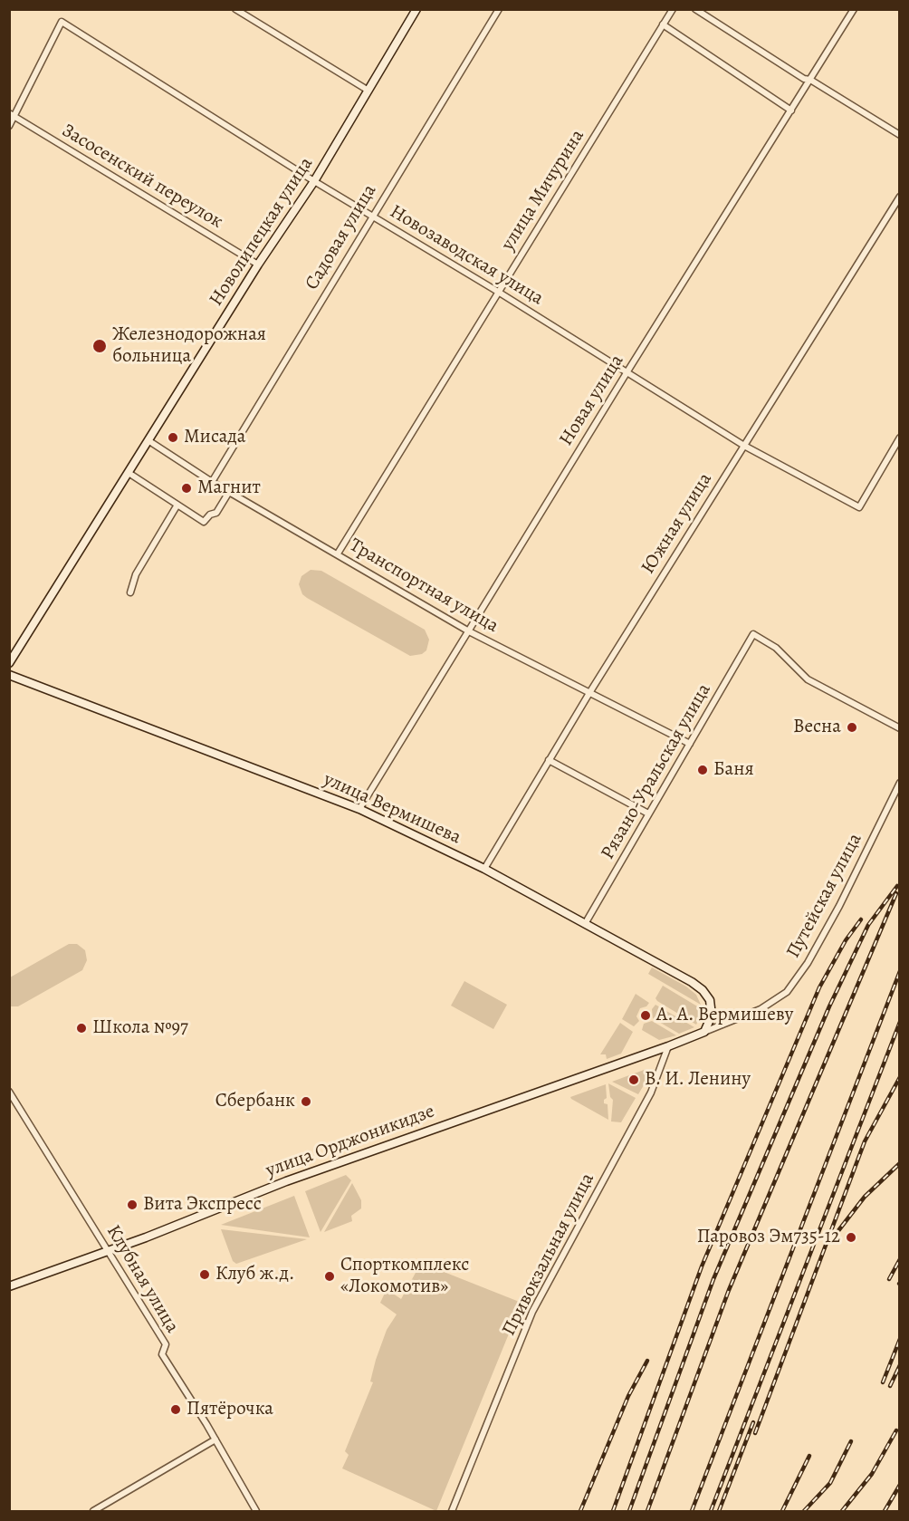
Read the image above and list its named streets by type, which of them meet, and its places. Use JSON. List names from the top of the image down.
{
  "streets": {
    "street": [
      "Засосенский переулок",
      "улица Мичурина",
      "Новолипецкая улица",
      "Садовая улица",
      "Новозаводская улица",
      "Новая улица",
      "Южная улица",
      "Транспортная улица",
      "Рязано-Уральская улица",
      "улица Вермишева",
      "Путейская улица",
      "улица Орджоникидзе",
      "Привокзальная улица",
      "Клубная улица"
    ]
  },
  "crossings": [
    ["Засосенский переулок", "Новолипецкая улица"],
    ["Засосенский переулок", "Новозаводская улица"],
    ["улица Мичурина", "Новозаводская улица"],
    ["улица Мичурина", "Транспортная улица"],
    ["Новолипецкая улица", "Новозаводская улица"],
    ["Новолипецкая улица", "Транспортная улица"],
    ["Садовая улица", "Новозаводская улица"],
    ["Садовая улица", "Транспортная улица"],
    ["Новозаводская улица", "Новая улица"],
    ["Новозаводская улица", "Южная улица"],
    ["Новая улица", "Транспортная улица"],
    ["Новая улица", "улица Вермишева"],
    ["Южная улица", "Транспортная улица"],
    ["Южная улица", "улица Вермишева"],
    ["Транспортная улица", "Рязано-Уральская улица"],
    ["Рязано-Уральская улица", "улица Вермишева"],
    ["улица Вермишева", "Путейская улица"],
    ["улица Вермишева", "улица Орджоникидзе"],
    ["Путейская улица", "улица Орджоникидзе"],
    ["улица Орджоникидзе", "Привокзальная улица"],
    ["улица Орджоникидзе", "Клубная улица"]
  ],
  "places": [
    "Железнодорожная больница",
    "Мисада",
    "Магнит",
    "Весна",
    "Баня",
    "А. А. Вермишеву",
    "Школа №97",
    "В. И. Ленину",
    "Сбербанк",
    "Вита Экспресс",
    "Паровоз Эм735-12",
    "Клуб ж.д.",
    "Спорткомплекс «Локомотив»",
    "Пятёрочка"
  ]
}
